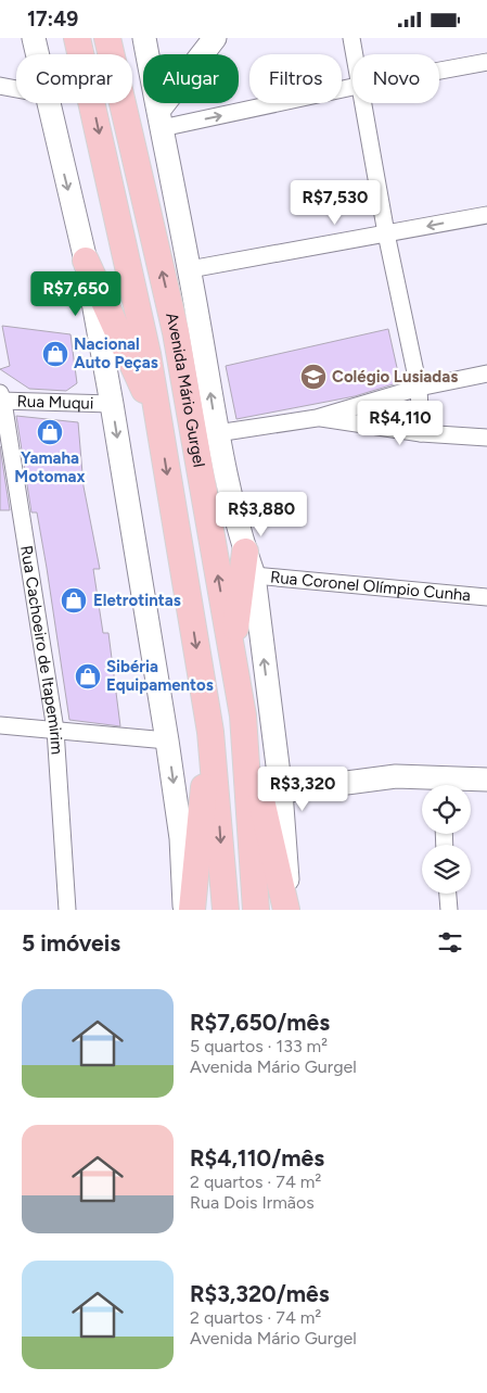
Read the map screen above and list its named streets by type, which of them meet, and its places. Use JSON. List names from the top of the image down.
{
  "streets": {
    "main road": ["Avenida Mário Gurgel"],
    "street": ["Rua Muqui", "Rua Coronel Olímpio Cunha", "Rua Cachoeiro de Itapemirim"]
  },
  "crossings": [
    ["Avenida Mário Gurgel", "Rua Coronel Olímpio Cunha"],
    ["Rua Muqui", "Rua Cachoeiro de Itapemirim"]
  ],
  "places": {
    "shop": [
      "Nacional Auto Peças",
      "Yamaha Motomax",
      "Eletrotintas",
      "Sibéria Equipamentos"
    ],
    "school or university": ["Colégio Lusiadas"]
  },
  "page": {
    "status": "17:49",
    "chip": [
      "Comprar",
      "Alugar",
      "Filtros",
      "Novo"
    ],
    "price": [
      "R$7,530",
      "R$7,650",
      "R$4,110",
      "R$3,880",
      "R$3,320"
    ],
    "heading": "5 imóveis",
    "list": [
      {
        "name": "R$7,650/mês",
        "note": "5 quartos · 133 m² · Avenida Mário Gurgel"
      },
      {
        "name": "R$4,110/mês",
        "note": "2 quartos · 74 m² · Rua Dois Irmãos"
      },
      {
        "name": "R$3,320/mês",
        "note": "2 quartos · 74 m² · Avenida Mário Gurgel"
      }
    ]
  }
}
